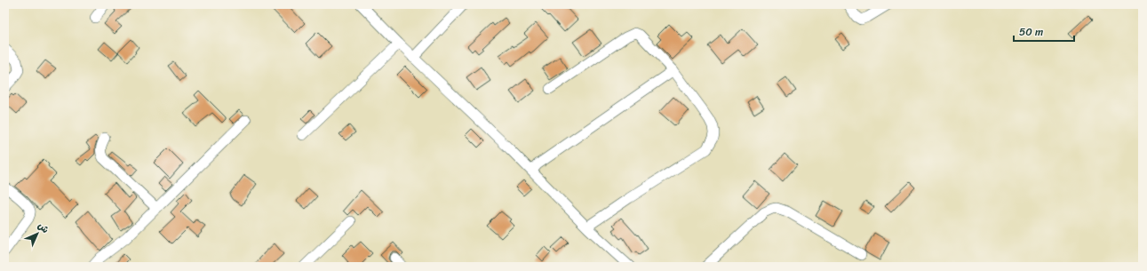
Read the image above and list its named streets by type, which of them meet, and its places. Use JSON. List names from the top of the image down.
{
  "scale_bar": "50 m",
  "north": "top right"
}
